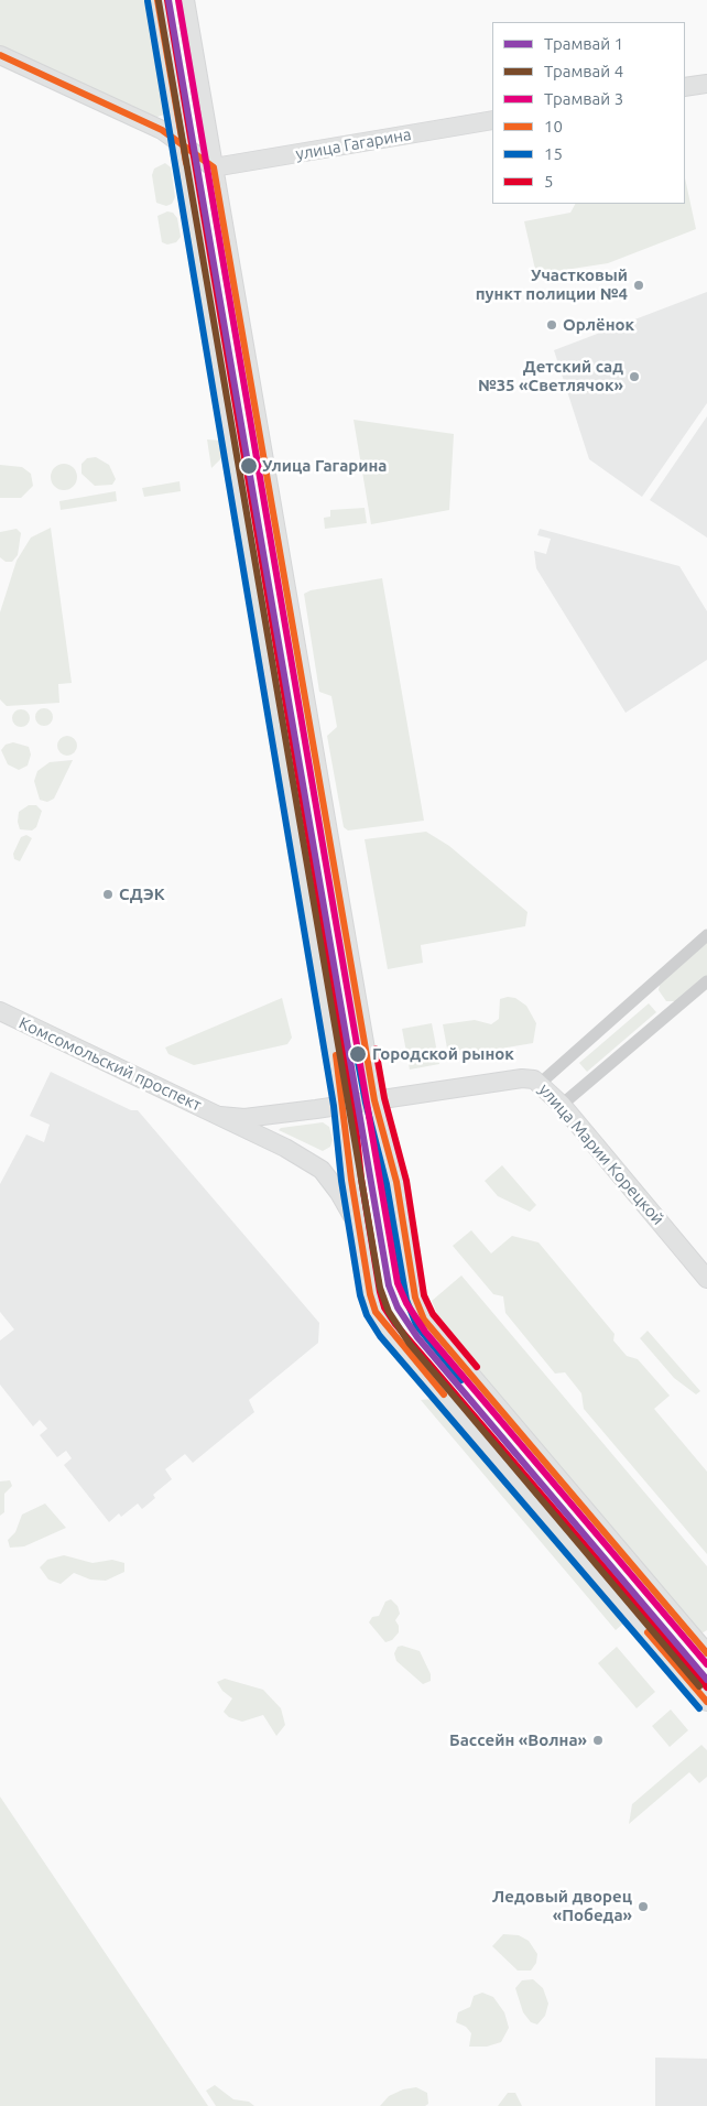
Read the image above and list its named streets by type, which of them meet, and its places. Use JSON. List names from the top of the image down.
{
  "streets": {
    "main road": ["улица Гагарина", "Комсомольский проспект", "улица Марии Корецкой"]
  },
  "crossings": [
    ["Комсомольский проспект", "улица Марии Корецкой"]
  ],
  "places": [
    "Участковый пункт полиции №4",
    "Орлёнок",
    "Детский сад №35 «Светлячок»",
    "Улица Гагарина",
    "СДЭК",
    "Городской рынок",
    "Бассейн «Волна»",
    "Ледовый дворец «Победа»"
  ],
  "lines": [
    "tram line 1",
    "tram line 3",
    "transit line 10",
    "transit line 5",
    "tram line 4",
    "transit line 15"
  ],
  "legend": [
    "Трамвай 1",
    "Трамвай 4",
    "Трамвай 3",
    "10",
    "15",
    "5"
  ]
}
